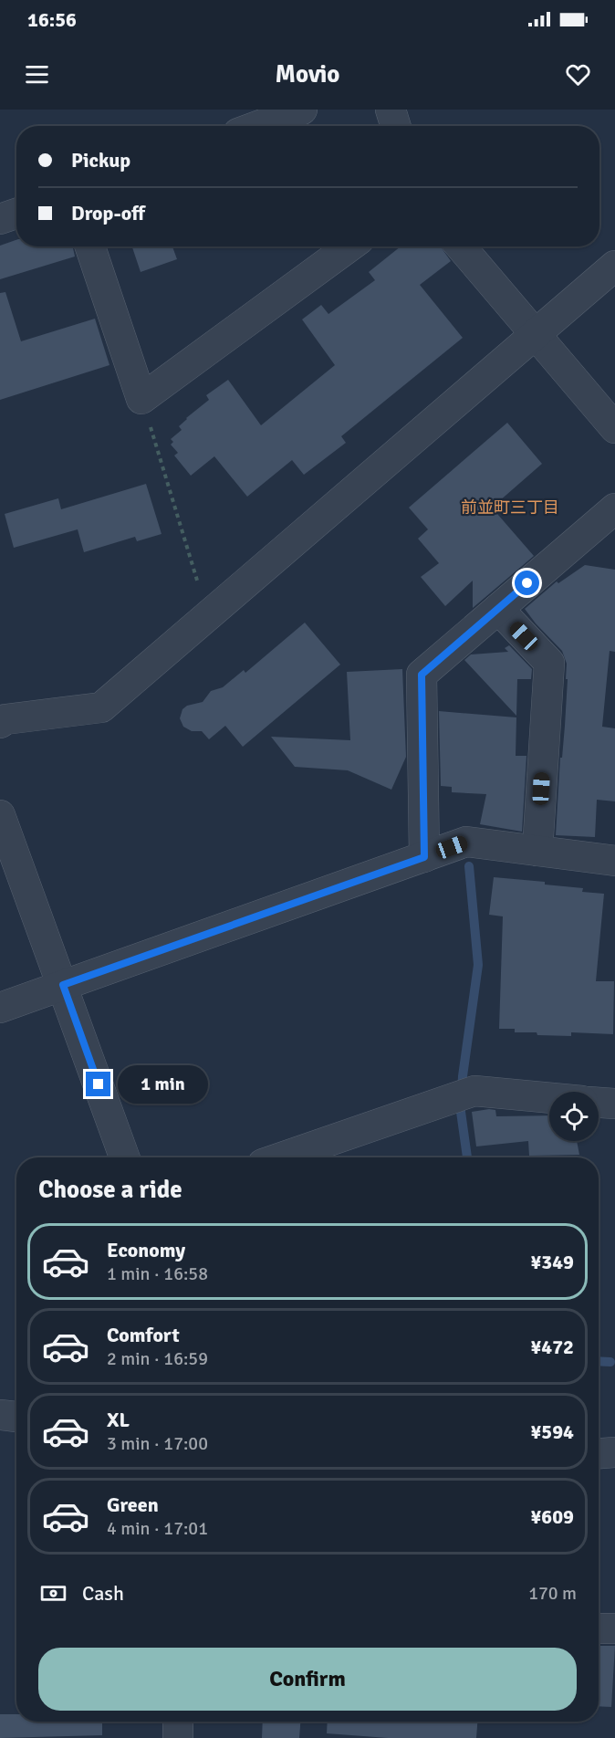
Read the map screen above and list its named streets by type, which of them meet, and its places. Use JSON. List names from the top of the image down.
{
  "districts": ["前並町三丁目"],
  "page": {
    "status": "16:56",
    "header": "Movio",
    "banner": ["Pickup", "Drop-off"],
    "bubble": "1 min",
    "heading": "Choose a ride",
    "list": [
      {
        "name": "Economy",
        "note": "1 min · 16:58",
        "value": "¥349"
      },
      {
        "name": "Comfort",
        "note": "2 min · 16:59",
        "value": "¥472"
      },
      {
        "name": "XL",
        "note": "3 min · 17:00",
        "value": "¥594"
      },
      {
        "name": "Green",
        "note": "4 min · 17:01",
        "value": "¥609"
      }
    ],
    "pay": ["Cash", "170 m"],
    "buttons": "Confirm"
  }
}
